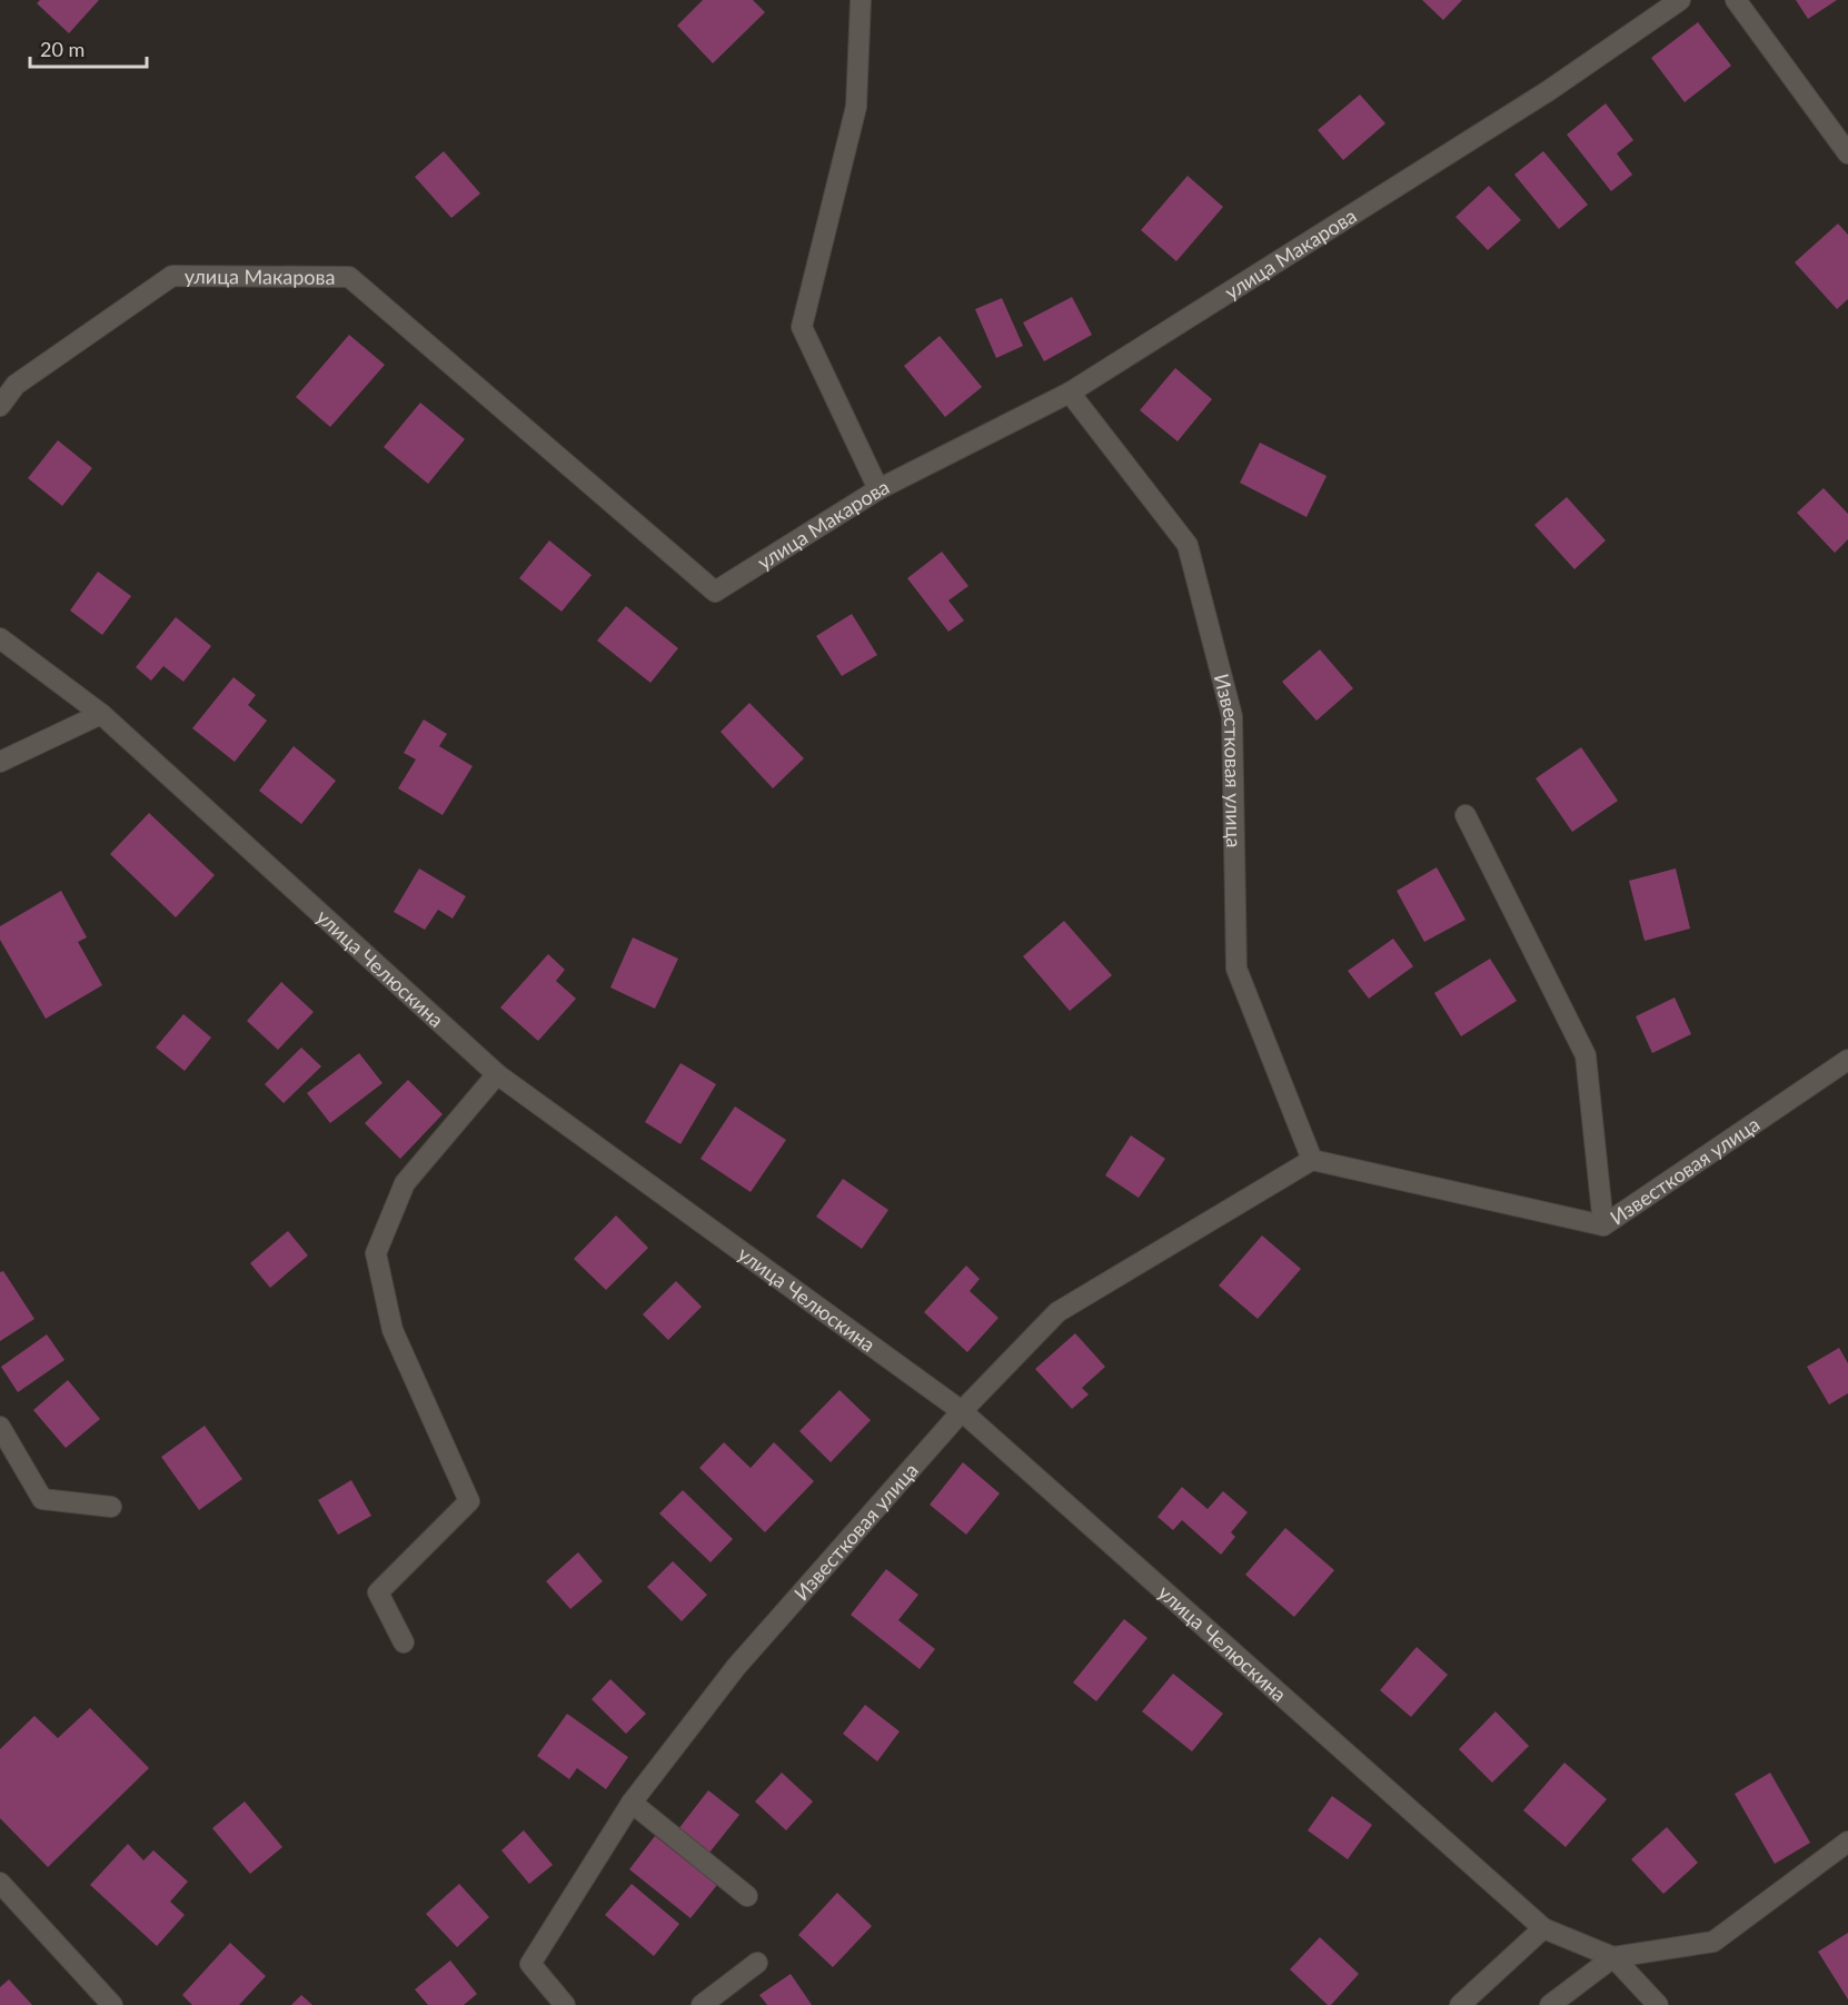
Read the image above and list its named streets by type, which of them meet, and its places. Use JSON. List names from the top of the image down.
{
  "streets": {
    "street": ["улица Макарова", "Известковая улица", "улица Челюскина"]
  },
  "crossings": [
    ["улица Макарова", "Известковая улица"],
    ["Известковая улица", "улица Челюскина"]
  ],
  "scale_bar": "20 m"
}
